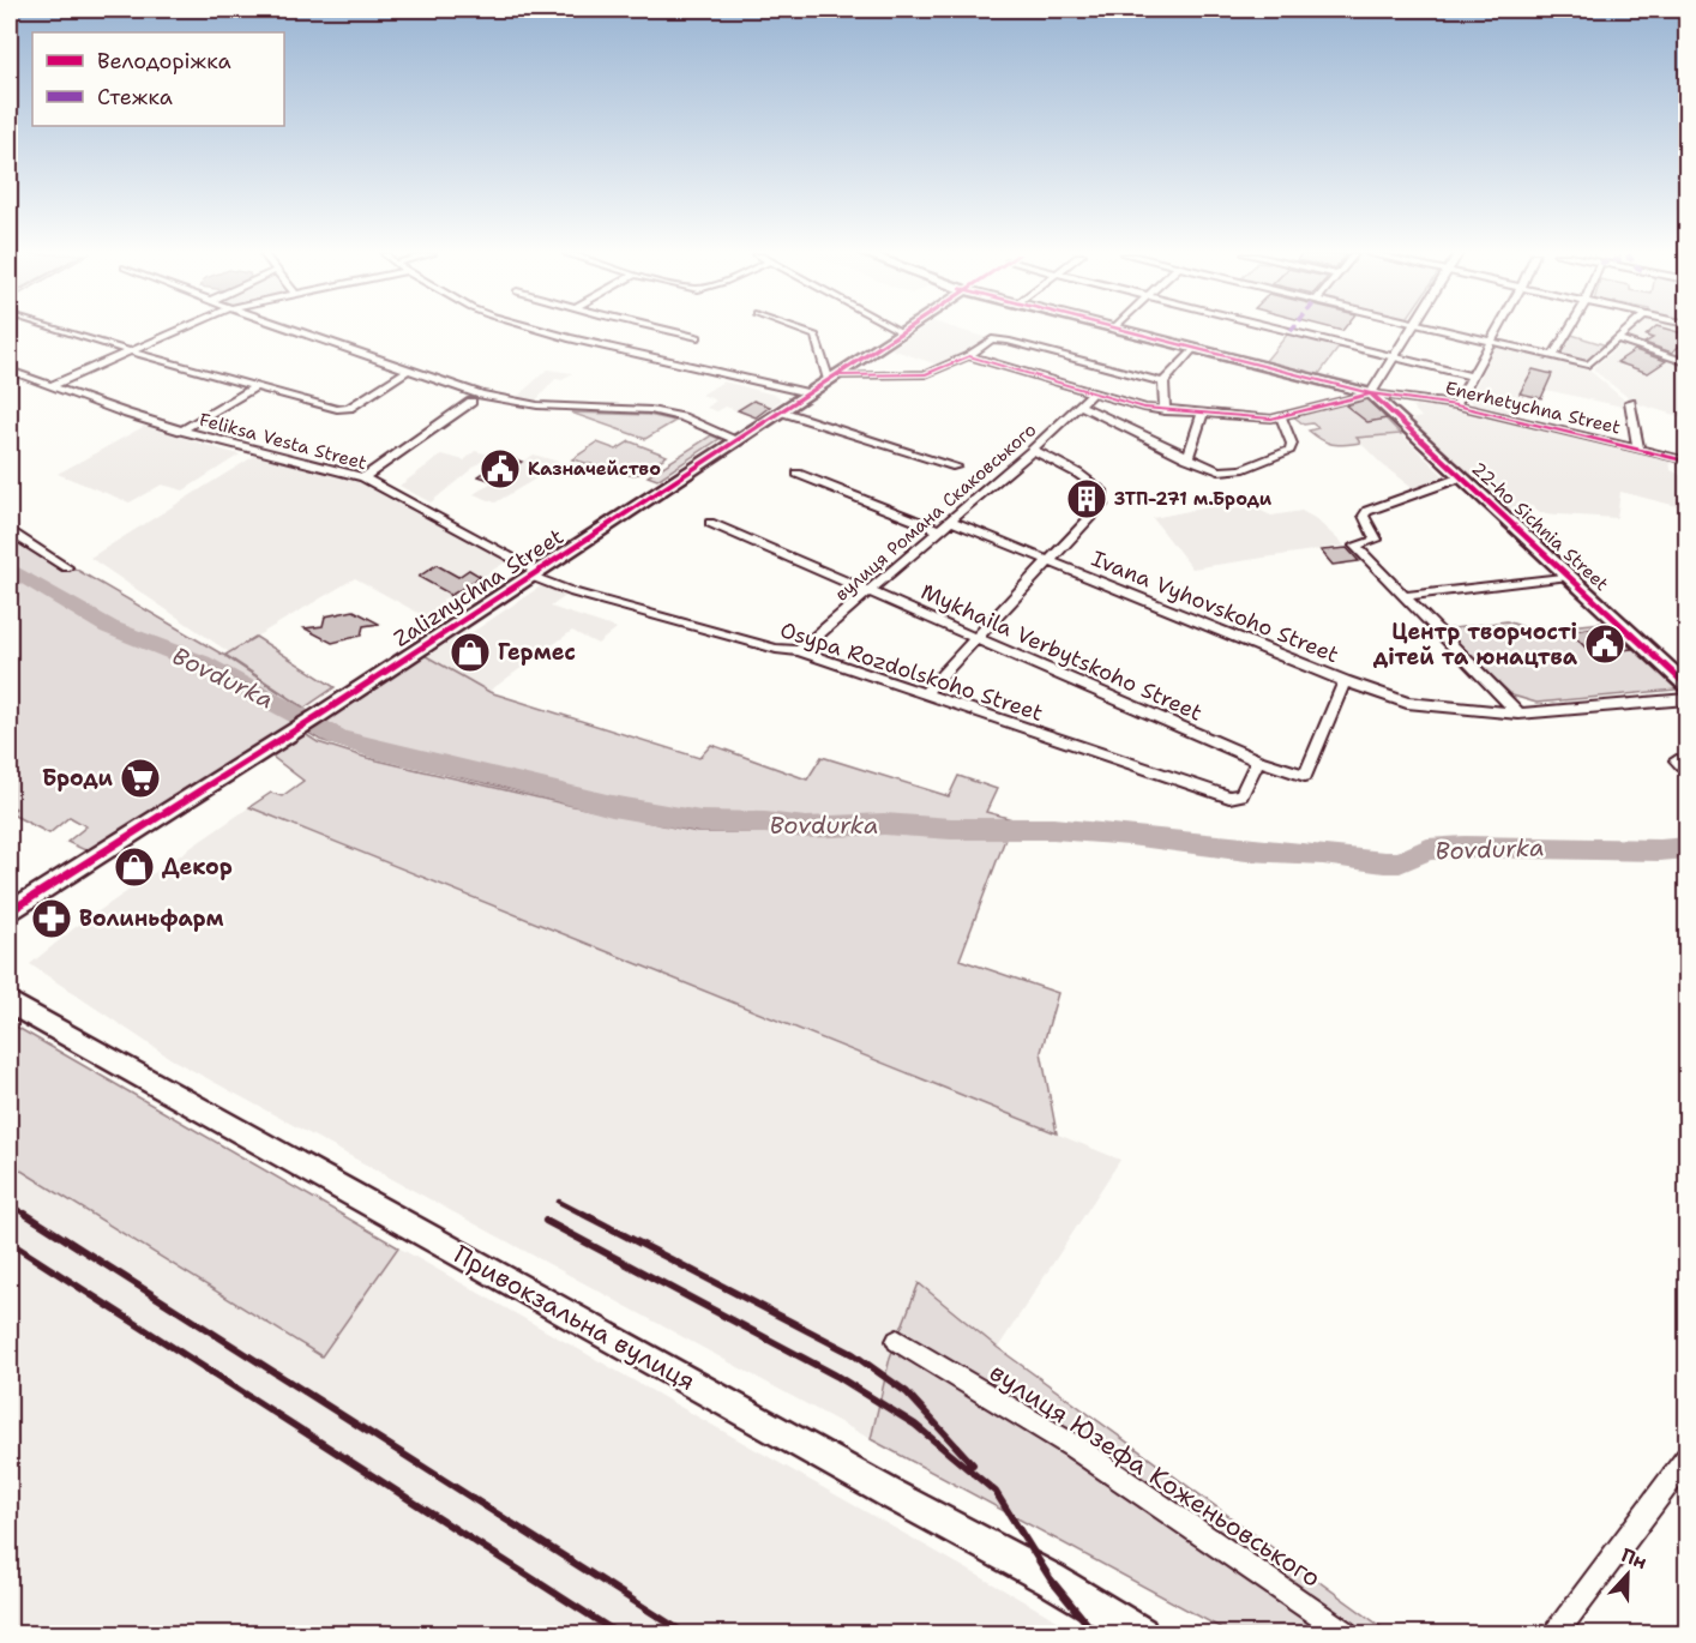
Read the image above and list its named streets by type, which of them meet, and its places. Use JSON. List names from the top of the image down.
{
  "streets": {
    "main road": ["22-ho Sichnia Street", "Zaliznychna Street", "Привокзальна вулиця"],
    "street": [
      "Enerhetychna Street",
      "Feliksa Vesta Street",
      "вулиця Романа Скаковського",
      "Ivana Vyhovskoho Street",
      "Mykhaila Verbytskoho Street",
      "Osypa Rozdolskoho Street",
      "вулиця Юзефа Коженьовського"
    ]
  },
  "crossings": [
    ["Enerhetychna Street", "22-ho Sichnia Street"],
    ["Feliksa Vesta Street", "Zaliznychna Street"],
    ["Feliksa Vesta Street", "Osypa Rozdolskoho Street"],
    ["вулиця Романа Скаковського", "Ivana Vyhovskoho Street"],
    ["вулиця Романа Скаковського", "Mykhaila Verbytskoho Street"],
    ["вулиця Романа Скаковського", "Osypa Rozdolskoho Street"],
    ["Zaliznychna Street", "Osypa Rozdolskoho Street"],
    ["Ivana Vyhovskoho Street", "Mykhaila Verbytskoho Street"],
    ["Mykhaila Verbytskoho Street", "Osypa Rozdolskoho Street"]
  ],
  "water": ["Bovdurka"],
  "places": {
    "public building": ["Казначейство", "Центр творчості дітей та юнацтва"],
    "building": ["ЗТП-271 м.Броди"],
    "shop": ["Гермес", "Декор"],
    "supermarket": ["Броди"],
    "pharmacy": ["Волиньфарм"]
  },
  "legend": ["Велодоріжка", "Стежка"],
  "north": "top"
}
